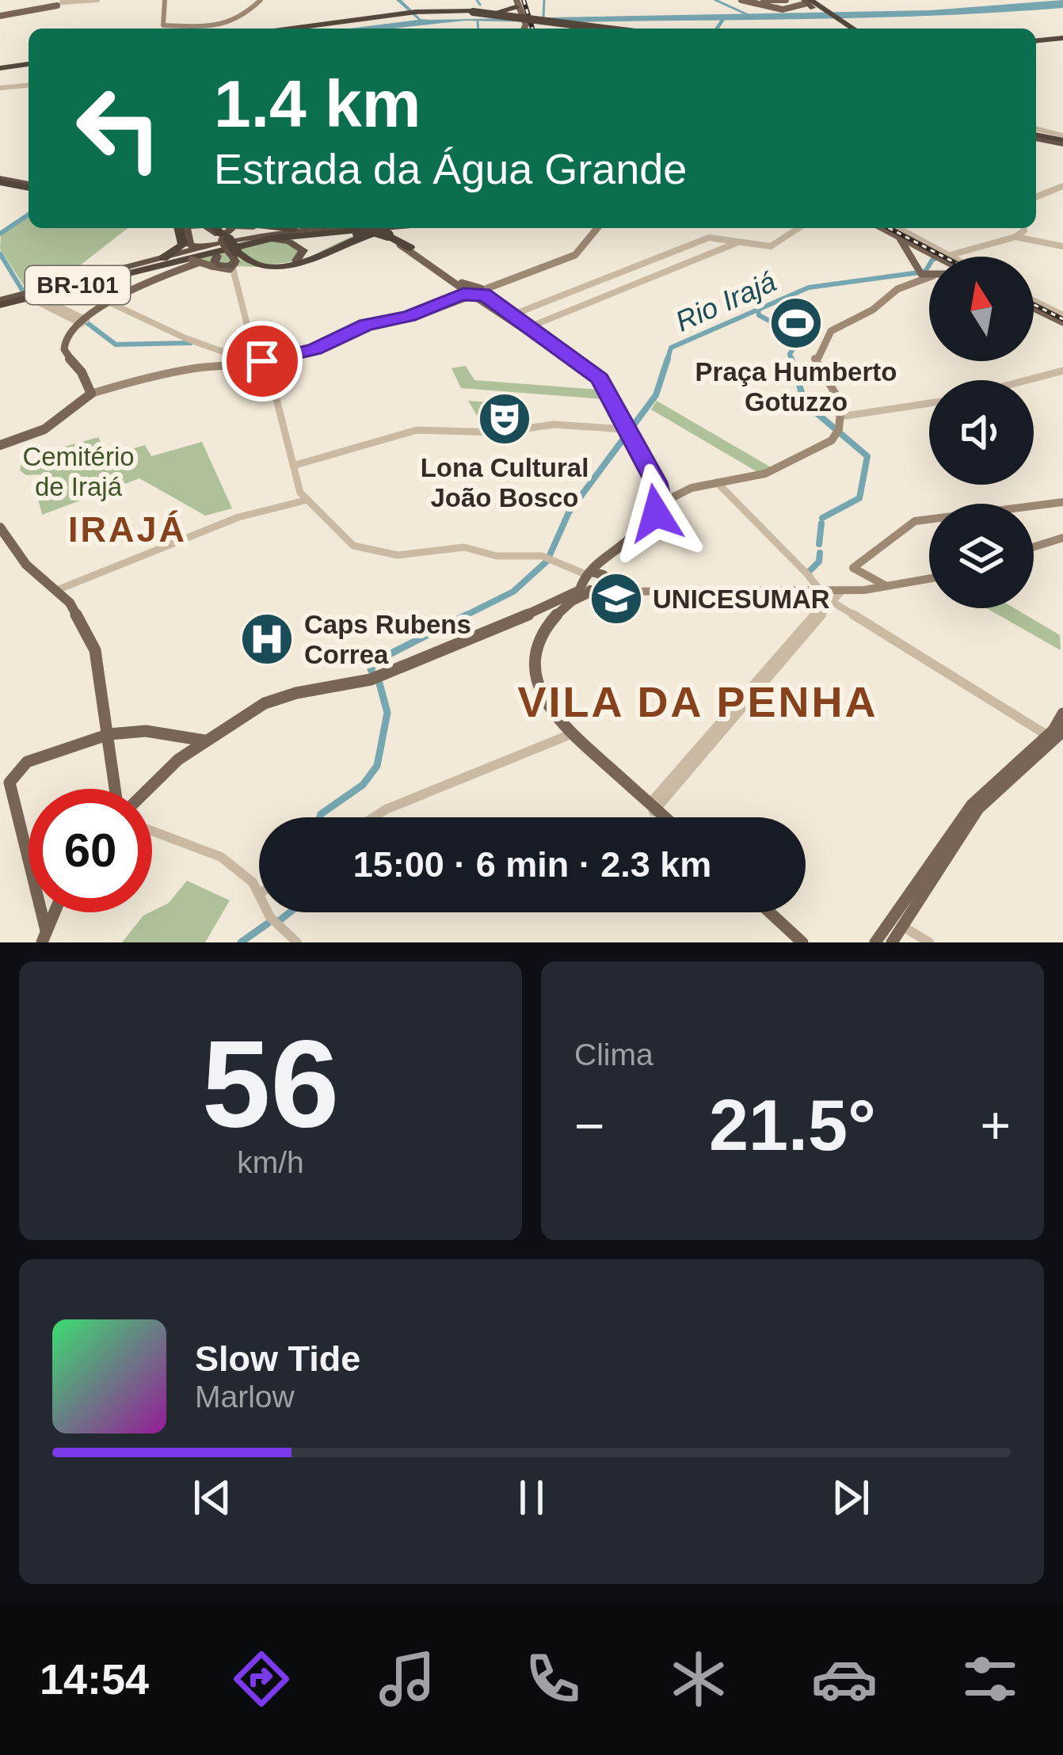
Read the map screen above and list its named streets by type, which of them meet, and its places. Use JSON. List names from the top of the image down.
{
  "streets": {
    "highway": ["BR-101"]
  },
  "districts": ["IRAJÁ", "VILA DA PENHA"],
  "water": ["Rio Irajá"],
  "parks": ["Cemitério de Irajá"],
  "places": {
    "sports": ["Praça Humberto Gotuzzo"],
    "theatre": ["Lona Cultural João Bosco"],
    "school or university": ["UNICESUMAR"],
    "hospital": ["Caps Rubens Correa"]
  },
  "north": "top",
  "page": {
    "turn": ["1.4 km", "Estrada da Água Grande"],
    "limit": "60",
    "trip": "15:00 · 6 min · 2.3 km",
    "tile": [
      ["56", "km/h"],
      "Clima"
    ],
    "heat": ["−", "21.5°", "+"],
    "song": ["Slow Tide", "Marlow"],
    "tabs": "14:54"
  }
}
